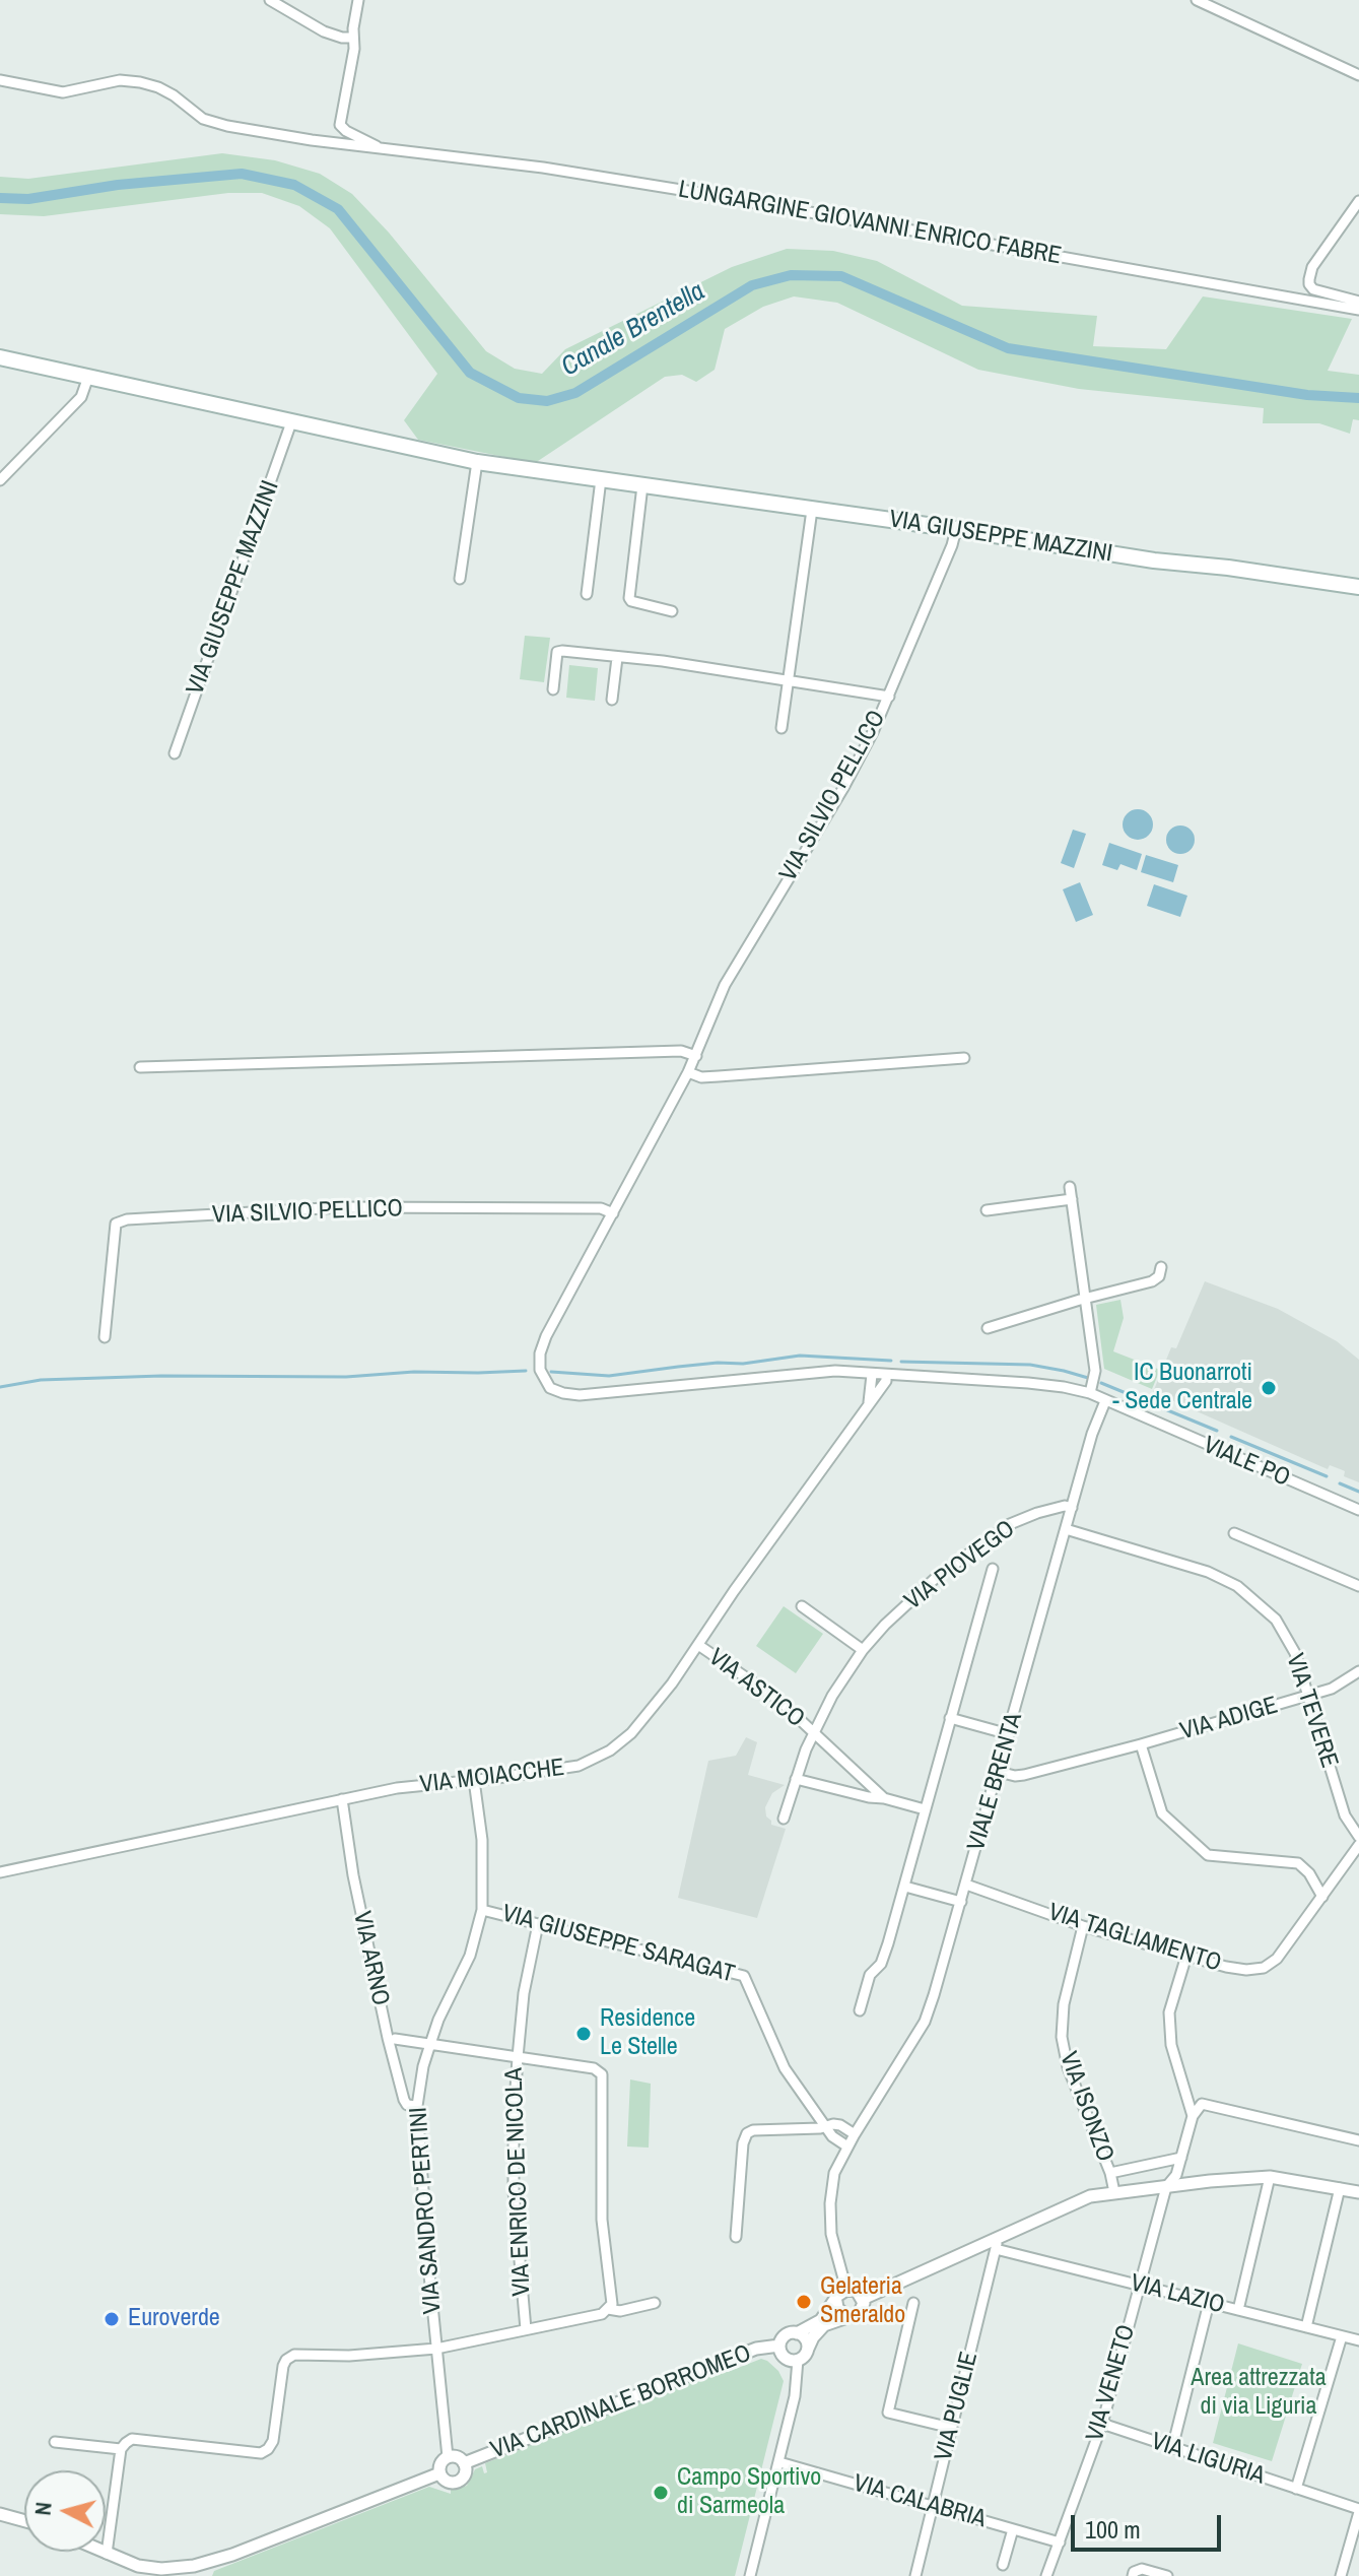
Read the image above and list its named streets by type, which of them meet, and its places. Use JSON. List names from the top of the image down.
{
  "streets": {
    "main road": ["VIA GIUSEPPE MAZZINI"],
    "street": [
      "LUNGARGINE GIOVANNI ENRICO FABRE",
      "VIA SILVIO PELLICO",
      "VIALE PO",
      "VIA PIOVEGO",
      "VIA ASTICO",
      "VIA TEVERE",
      "VIA ADIGE",
      "VIA MOIACCHE",
      "VIALE BRENTA",
      "VIA TAGLIAMENTO",
      "VIA GIUSEPPE SARAGAT",
      "VIA ARNO",
      "VIA ISONZO",
      "VIA ENRICO DE NICOLA",
      "VIA SANDRO PERTINI",
      "VIA LAZIO",
      "VIA VENETO",
      "VIA CARDINALE BORROMEO",
      "VIA PUGLIE",
      "VIA LIGURIA",
      "VIA CALABRIA"
    ]
  },
  "crossings": [
    ["VIA GIUSEPPE MAZZINI", "VIA SILVIO PELLICO"],
    ["VIA SILVIO PELLICO", "VIALE PO"],
    ["VIA SILVIO PELLICO", "VIA MOIACCHE"],
    ["VIALE PO", "VIA MOIACCHE"],
    ["VIALE PO", "VIALE BRENTA"],
    ["VIA PIOVEGO", "VIA ASTICO"],
    ["VIA PIOVEGO", "VIALE BRENTA"],
    ["VIA ASTICO", "VIA MOIACCHE"],
    ["VIA TEVERE", "VIA ADIGE"],
    ["VIA TEVERE", "VIALE BRENTA"],
    ["VIA ADIGE", "VIALE BRENTA"],
    ["VIA MOIACCHE", "VIA ARNO"],
    ["VIA MOIACCHE", "VIA SANDRO PERTINI"],
    ["VIALE BRENTA", "VIA TAGLIAMENTO"],
    ["VIALE BRENTA", "VIA CARDINALE BORROMEO"],
    ["VIA TAGLIAMENTO", "VIA ISONZO"],
    ["VIA GIUSEPPE SARAGAT", "VIA SANDRO PERTINI"],
    ["VIA ARNO", "VIA SANDRO PERTINI"],
    ["VIA ENRICO DE NICOLA", "VIA SANDRO PERTINI"],
    ["VIA SANDRO PERTINI", "VIA CARDINALE BORROMEO"],
    ["VIA LAZIO", "VIA VENETO"],
    ["VIA LAZIO", "VIA PUGLIE"],
    ["VIA VENETO", "VIA LIGURIA"],
    ["VIA VENETO", "VIA CALABRIA"],
    ["VIA PUGLIE", "VIA CALABRIA"]
  ],
  "water": ["Canale Brentella"],
  "parks": ["Area attrezzata di via Liguria"],
  "places": [
    "IC Buonarroti - Sede Centrale",
    "Residence Le Stelle",
    "Gelateria Smeraldo",
    "Euroverde",
    "Campo Sportivo di Sarmeola"
  ],
  "scale_bar": "100 m",
  "north": "left"
}
